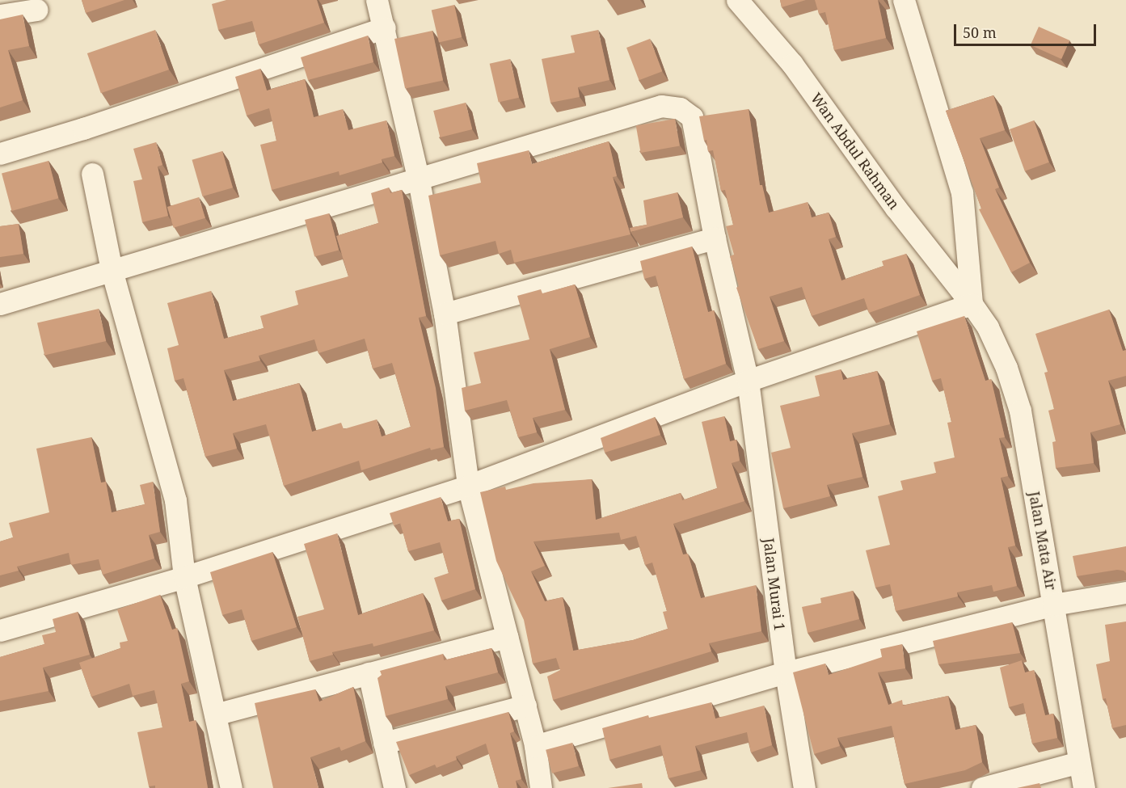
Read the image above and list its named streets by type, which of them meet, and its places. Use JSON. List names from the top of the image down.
{
  "streets": {
    "street": ["Wan Abdul Rahman", "Jalan Mata Air", "Jalan Murai 1"]
  },
  "crossings": [
    ["Wan Abdul Rahman", "Jalan Mata Air"]
  ],
  "scale_bar": "50 m"
}
